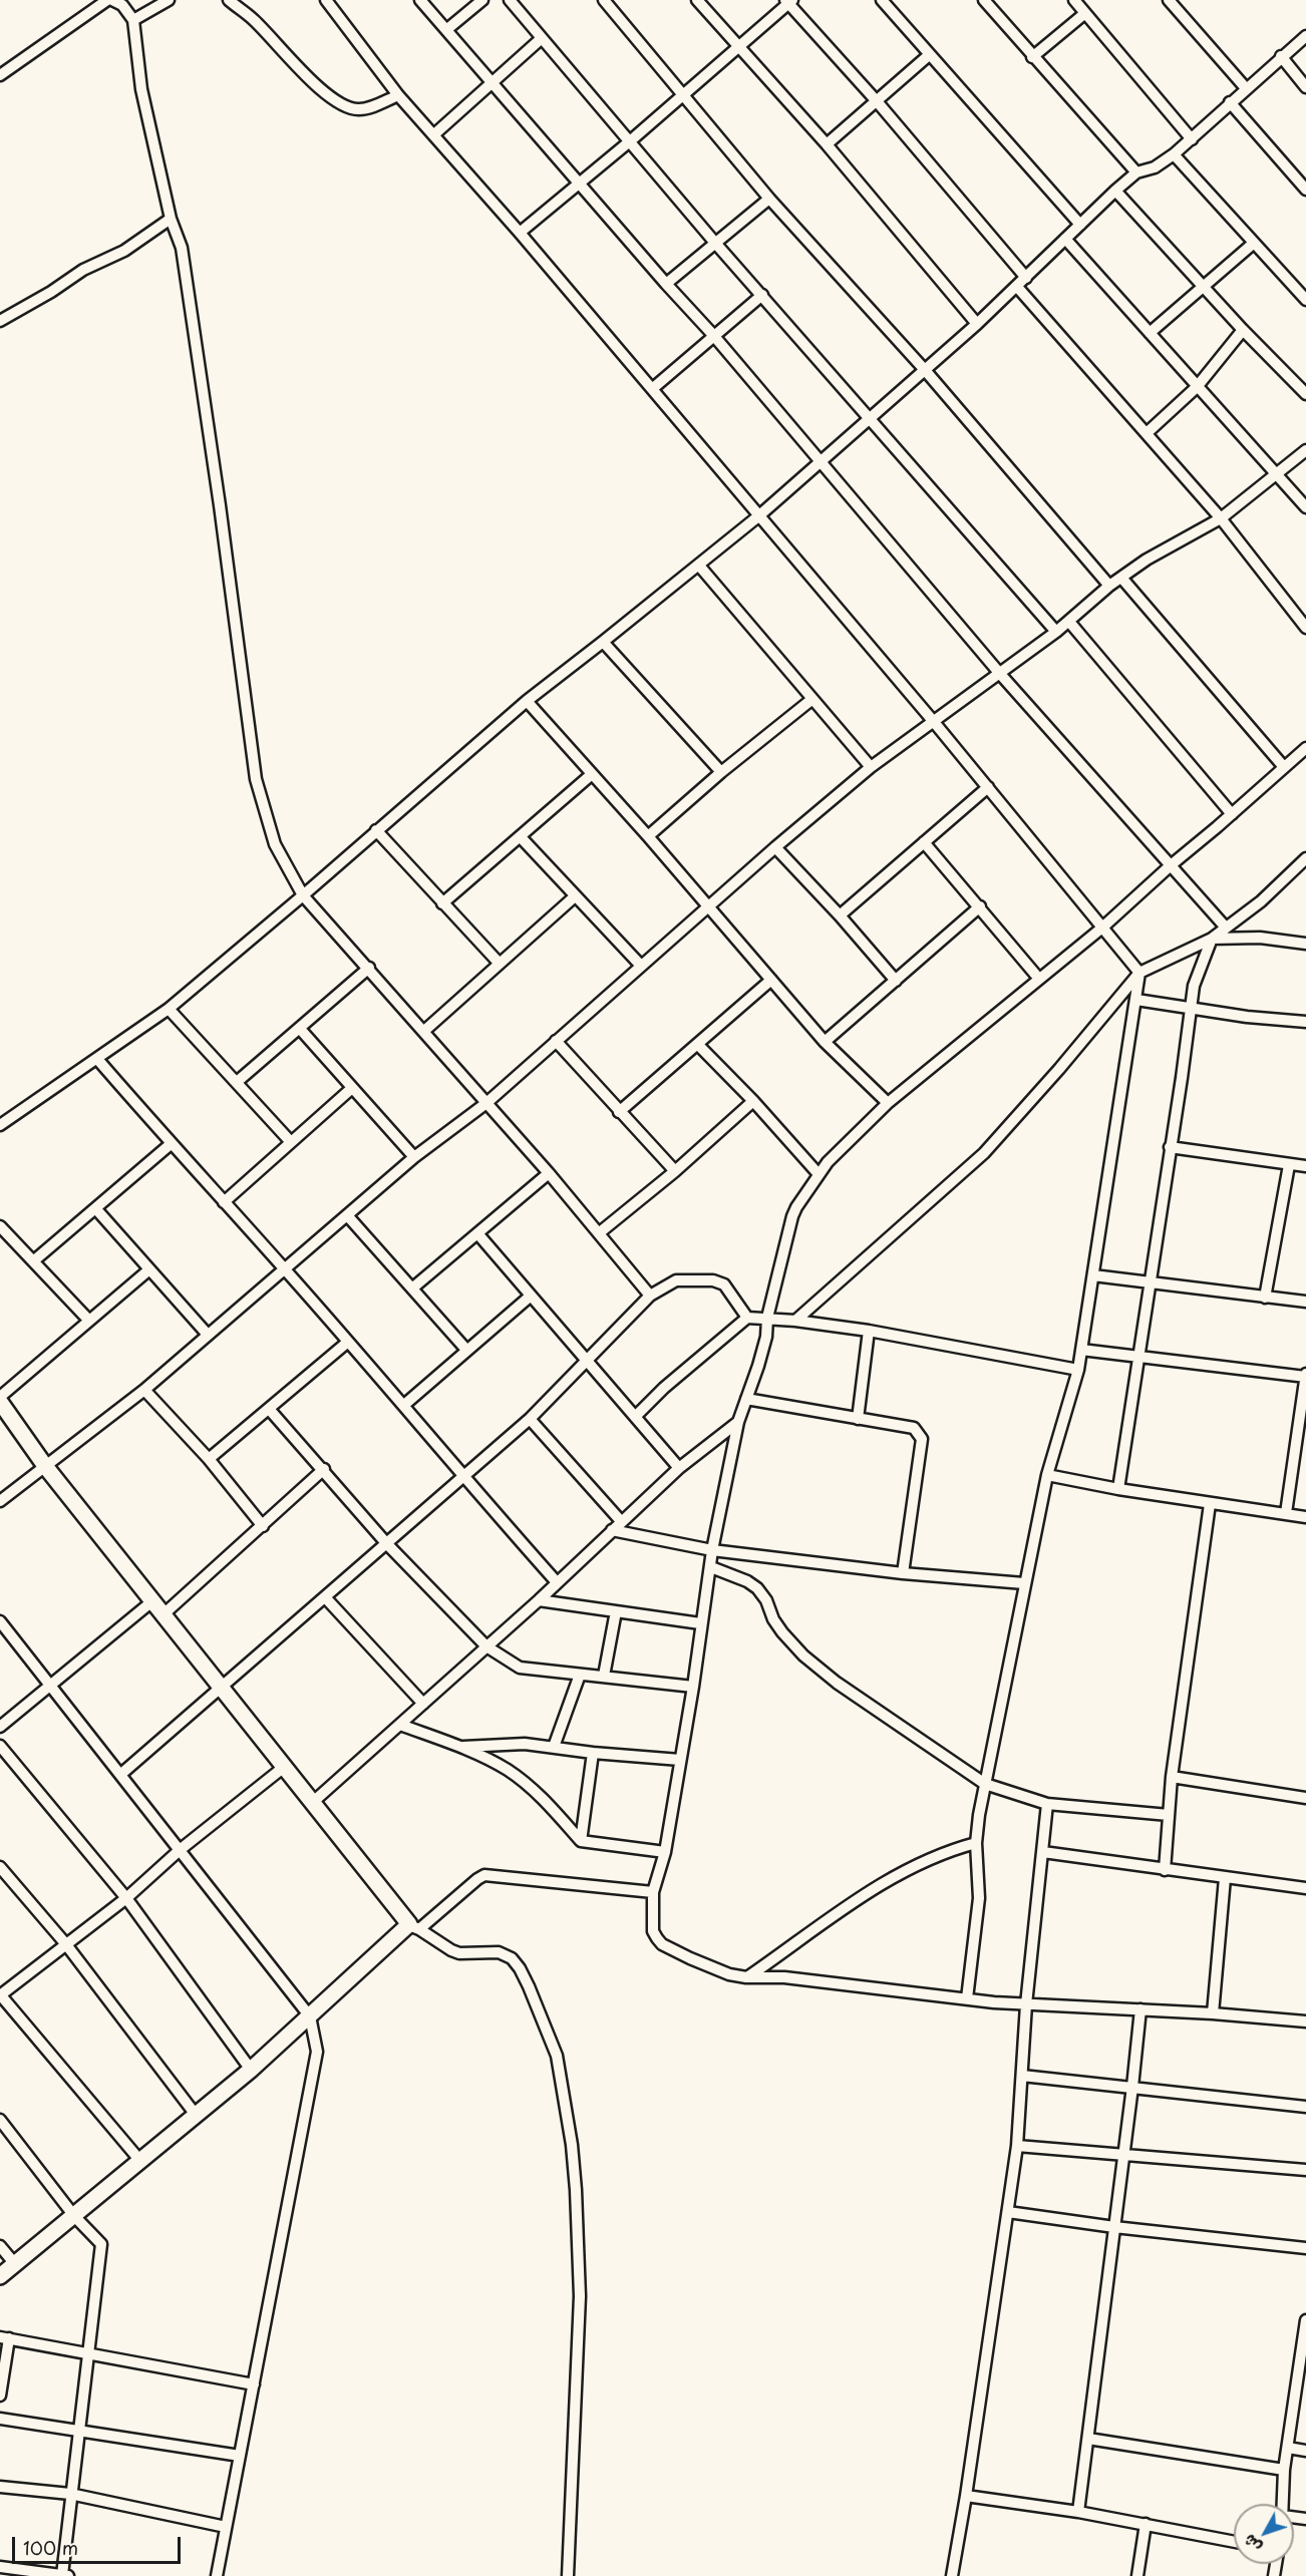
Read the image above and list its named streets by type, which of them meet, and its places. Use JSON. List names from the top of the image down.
{
  "scale_bar": "100 m",
  "north": "bottom left"
}
